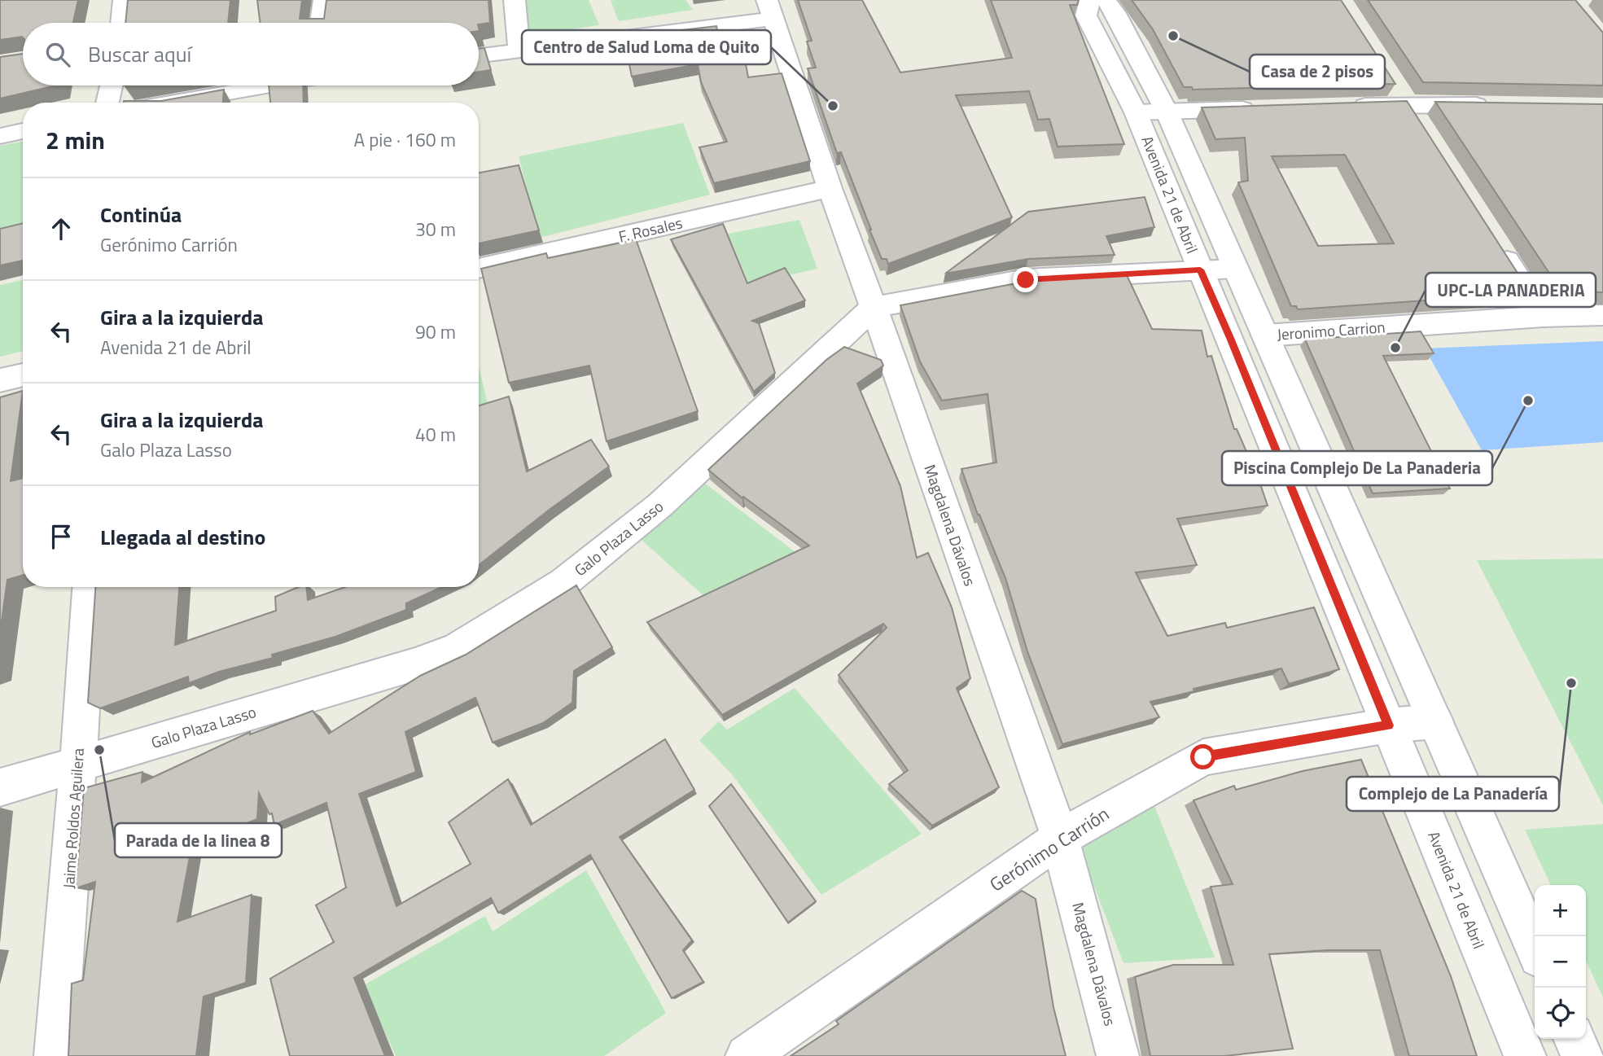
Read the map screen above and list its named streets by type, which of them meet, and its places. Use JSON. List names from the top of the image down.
{
  "streets": {
    "street": [
      "Avenida 21 de Abril",
      "F. Rosales",
      "Jeronimo Carrion",
      "Magdalena Dávalos",
      "Galo Plaza Lasso",
      "Jaime Roldos Aguilera",
      "Gerónimo Carrión"
    ]
  },
  "crossings": [
    ["Avenida 21 de Abril", "Jeronimo Carrion"],
    ["Avenida 21 de Abril", "Gerónimo Carrión"],
    ["F. Rosales", "Magdalena Dávalos"],
    ["Magdalena Dávalos", "Galo Plaza Lasso"],
    ["Magdalena Dávalos", "Gerónimo Carrión"],
    ["Galo Plaza Lasso", "Jaime Roldos Aguilera"]
  ],
  "places": [
    "Casa de 2 pisos",
    "Centro de Salud Loma de Quito",
    "UPC-LA PANADERIA",
    "Piscina Complejo De La Panaderia",
    "Complejo de La Panadería",
    "Parada de la linea 8"
  ],
  "page": {
    "search": "Buscar aquí",
    "heading": ["2 min", "A pie · 160 m"],
    "list": [
      ["Continúa", "Gerónimo Carrión", "30 m"],
      ["Gira a la izquierda", "Avenida 21 de Abril", "90 m"],
      ["Gira a la izquierda", "Galo Plaza Lasso", "40 m"],
      "Llegada al destino"
    ],
    "map_buttons": ["+", "−"]
  }
}
